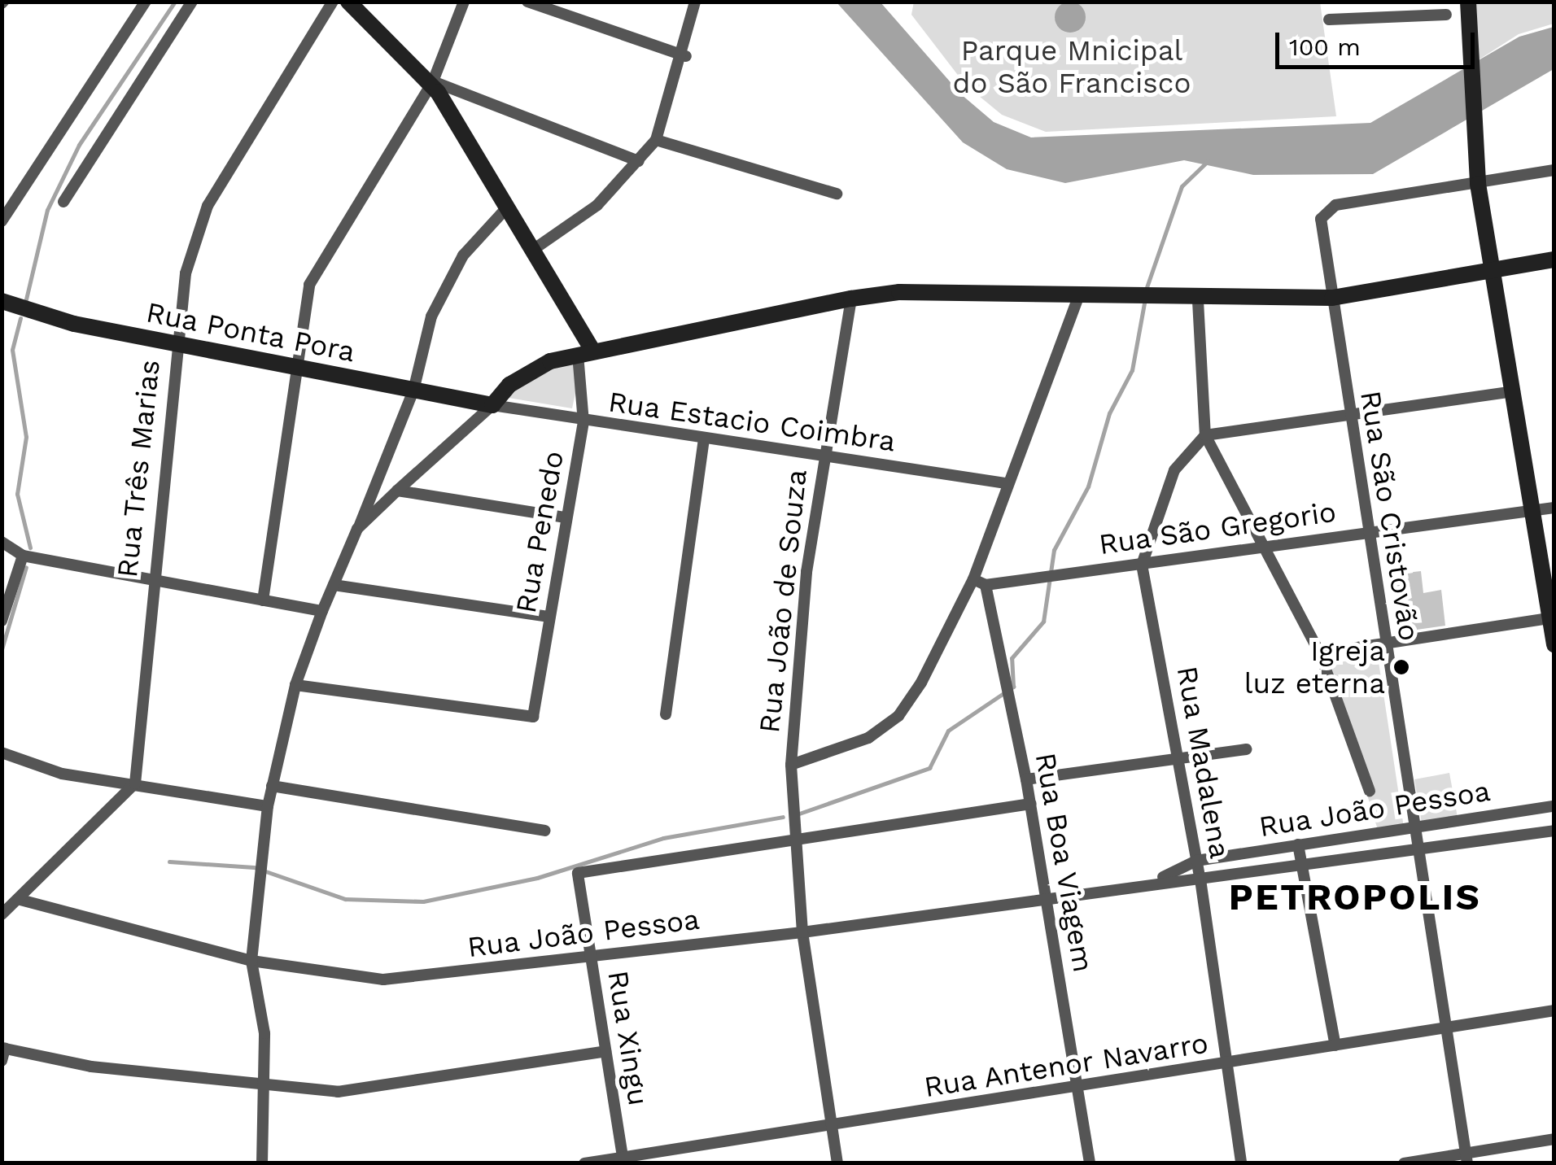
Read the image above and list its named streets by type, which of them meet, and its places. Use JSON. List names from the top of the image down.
{
  "streets": {
    "street": [
      "Rua Ponta Pora",
      "Rua Estacio Coimbra",
      "Rua Três Marias",
      "Rua São Cristovão",
      "Rua São Gregorio",
      "Rua Penedo",
      "Rua João de Souza",
      "Rua Madalena",
      "Rua João Pessoa",
      "Rua Boa Viagem",
      "Rua Xingu",
      "Rua Antenor Navarro"
    ]
  },
  "crossings": [
    ["Rua Ponta Pora", "Rua Estacio Coimbra"],
    ["Rua Ponta Pora", "Rua Três Marias"],
    ["Rua Estacio Coimbra", "Rua Penedo"],
    ["Rua Estacio Coimbra", "Rua João de Souza"],
    ["Rua São Cristovão", "Rua São Gregorio"],
    ["Rua São Cristovão", "Rua João Pessoa"],
    ["Rua São Cristovão", "Rua Antenor Navarro"],
    ["Rua São Gregorio", "Rua Madalena"],
    ["Rua São Gregorio", "Rua Boa Viagem"],
    ["Rua João de Souza", "Rua João Pessoa"],
    ["Rua João de Souza", "Rua Xingu"],
    ["Rua João de Souza", "Rua Antenor Navarro"],
    ["Rua Madalena", "Rua João Pessoa"],
    ["Rua Madalena", "Rua Antenor Navarro"],
    ["Rua João Pessoa", "Rua Boa Viagem"],
    ["Rua João Pessoa", "Rua Xingu"],
    ["Rua Boa Viagem", "Rua Antenor Navarro"],
    ["Rua Xingu", "Rua Antenor Navarro"]
  ],
  "districts": ["PETROPOLIS"],
  "parks": ["Parque Mnicipal do São Francisco"],
  "places": ["Igreja luz eterna"],
  "scale_bar": "100 m"
}
